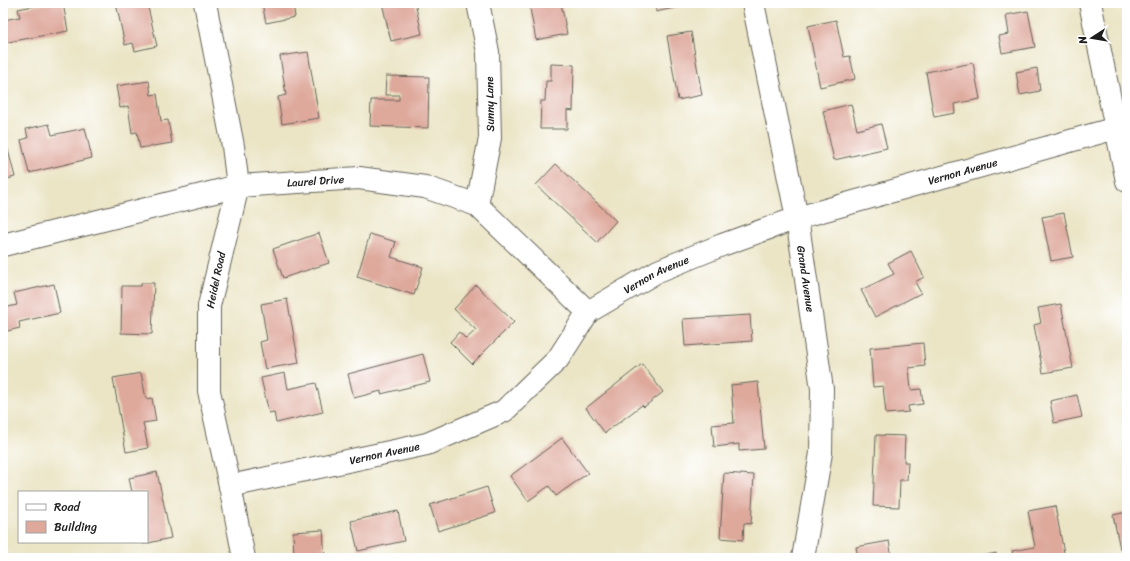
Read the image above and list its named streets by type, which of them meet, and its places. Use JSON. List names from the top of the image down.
{
  "streets": {
    "street": [
      "Sunny Lane",
      "Vernon Avenue",
      "Laurel Drive",
      "Grand Avenue",
      "Heidel Road"
    ]
  },
  "crossings": [
    ["Sunny Lane", "Laurel Drive"],
    ["Vernon Avenue", "Laurel Drive"],
    ["Vernon Avenue", "Grand Avenue"],
    ["Vernon Avenue", "Heidel Road"],
    ["Laurel Drive", "Heidel Road"]
  ],
  "legend": ["Road", "Building"],
  "north": "left"
}
